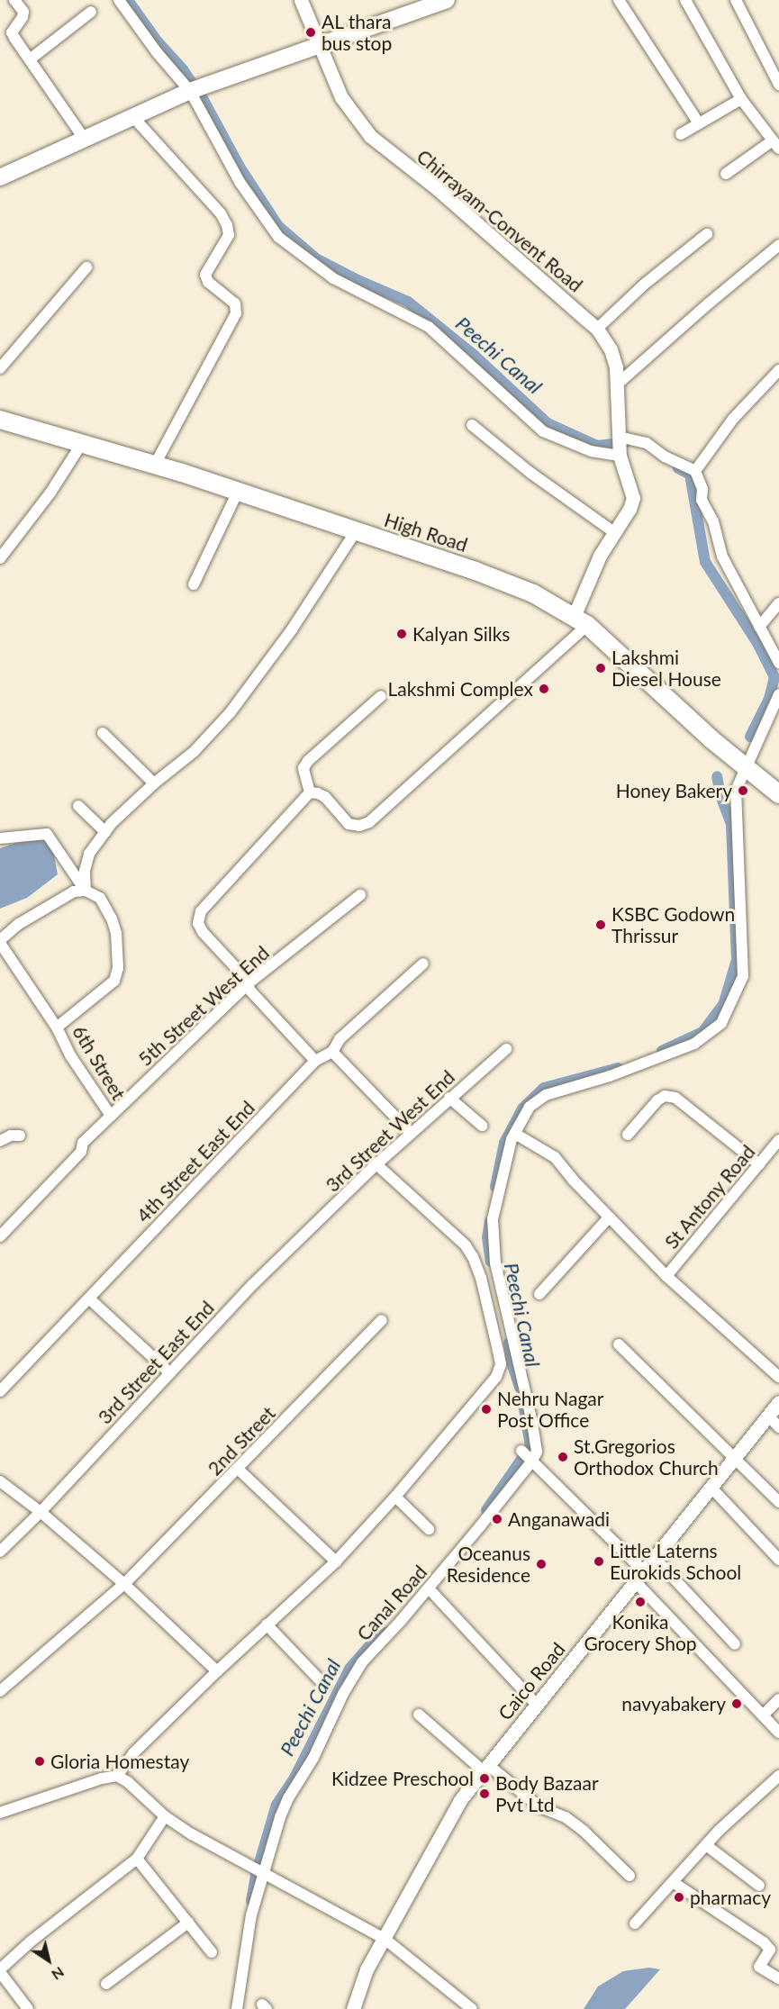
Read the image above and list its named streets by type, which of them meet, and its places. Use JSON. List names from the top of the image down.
{
  "streets": {
    "main road": ["High Road"],
    "street": [
      "Chirrayam-Convent Road",
      "5th Street West End",
      "6th Street",
      "3rd Street West End",
      "4th Street East End",
      "St Antony Road",
      "3rd Street East End",
      "2nd Street",
      "Canal Road",
      "Caico Road"
    ]
  },
  "crossings": [
    ["Chirrayam-Convent Road", "High Road"],
    ["5th Street West End", "6th Street"],
    ["3rd Street West End", "3rd Street East End"]
  ],
  "water": ["Peechi Canal"],
  "places": [
    "AL thara bus stop",
    "Kalyan Silks",
    "Lakshmi Diesel House",
    "Lakshmi Complex",
    "Honey Bakery",
    "KSBC Godown Thrissur",
    "Nehru Nagar Post Office",
    "St.Gregorios Orthodox Church",
    "Anganawadi",
    "Little Laterns Eurokids School",
    "Oceanus Residence",
    "Konika Grocery Shop",
    "navyabakery",
    "Gloria Homestay",
    "Kidzee Preschool",
    "Body Bazaar Pvt Ltd",
    "pharmacy"
  ],
  "north": "bottom right"
}
